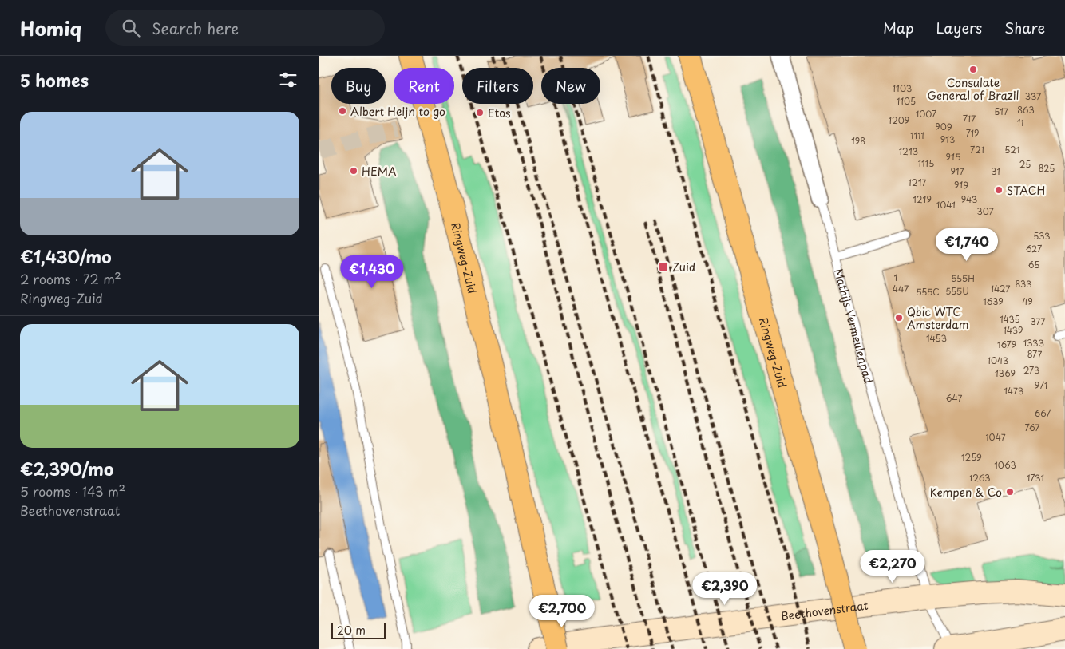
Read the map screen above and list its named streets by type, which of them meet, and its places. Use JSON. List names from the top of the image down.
{
  "streets": {
    "highway": ["Ringweg-Zuid"],
    "main road": ["Beethovenstraat"],
    "street": ["Mathijs Vermeulenpad"]
  },
  "crossings": [
    ["Mathijs Vermeulenpad", "Beethovenstraat"]
  ],
  "places": {
    "other": [
      "Consulate General of Brazil",
      "Albert Heijn to go",
      "Etos",
      "HEMA",
      "STACH",
      "Qbic WTC Amsterdam",
      "Kempen & Co"
    ],
    "transit": ["Zuid"]
  },
  "house_numbers": [
    "1103",
    "337",
    "1105",
    "863",
    "517",
    "1007",
    "717",
    "1209",
    "11",
    "909",
    "719",
    "1111",
    "913",
    "198",
    "721",
    "521",
    "1213",
    "915",
    "1115",
    "25",
    "825",
    "917",
    "31",
    "1217",
    "919",
    "1219",
    "943",
    "1041",
    "307",
    "533",
    "627",
    "65",
    "1",
    "555H",
    "833",
    "447",
    "1427",
    "555U",
    "555C",
    "1639",
    "49",
    "1435",
    "377",
    "1439",
    "1453",
    "1333",
    "1679",
    "877",
    "1043",
    "273",
    "1369",
    "971",
    "1473",
    "647",
    "667",
    "767",
    "1047",
    "1259",
    "1063",
    "1263",
    "1731"
  ],
  "scale_bar": "20 m",
  "page": {
    "header": "Homiq",
    "search": "Search here",
    "nav": ["Map", "Layers", "Share"],
    "heading": "5 homes",
    "chip": [
      "Buy",
      "Rent",
      "Filters",
      "New"
    ],
    "list": [
      {
        "name": "€1,430/mo",
        "note": "2 rooms · 72 m² · Ringweg-Zuid"
      },
      {
        "name": "€2,390/mo",
        "note": "5 rooms · 143 m² · Beethovenstraat"
      }
    ],
    "price": [
      "€1,740",
      "€1,430",
      "€2,270",
      "€2,390",
      "€2,700"
    ],
    "scale": "20 m"
  }
}
